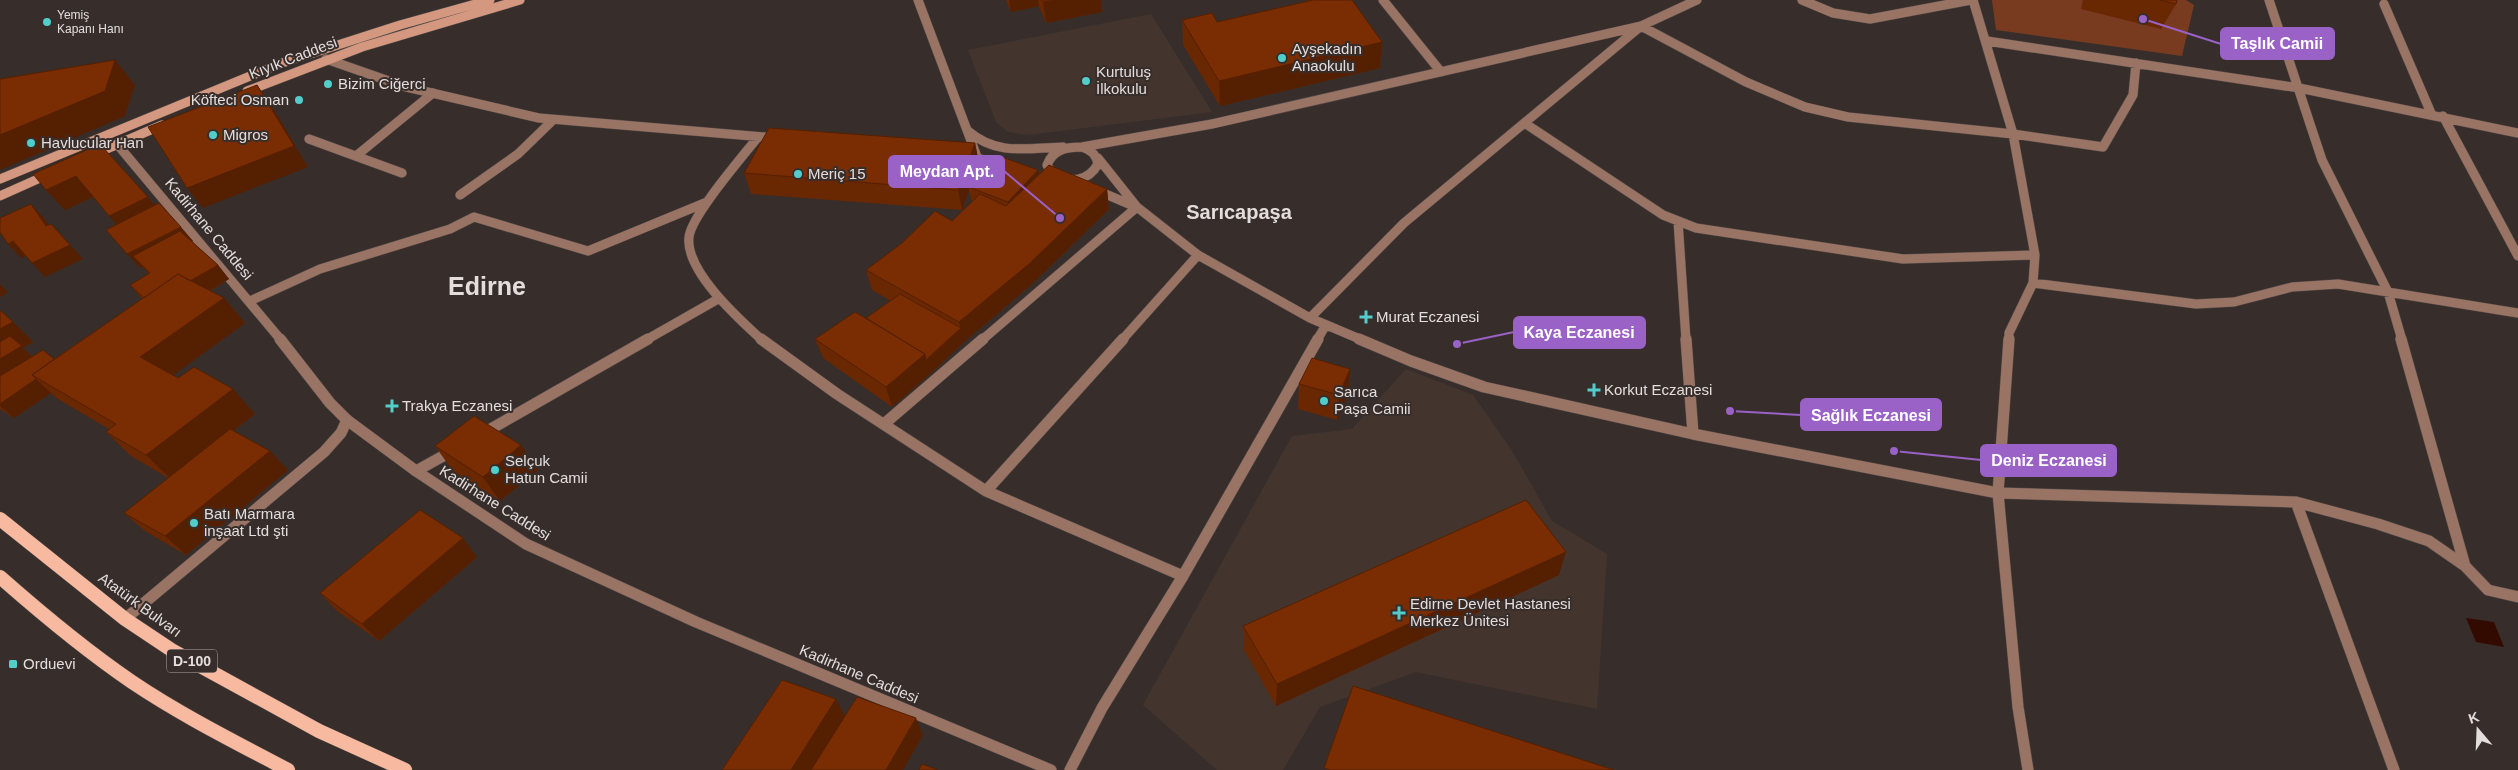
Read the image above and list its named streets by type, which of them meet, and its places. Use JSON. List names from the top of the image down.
{
  "streets": {
    "main road": ["Kıyık Caddesi", "Atatürk Bulvarı", "D-100"],
    "street": ["Kadirhane Caddesi"]
  },
  "districts": ["Sarıcapaşa", "Edirne"],
  "places": {
    "other": [
      "Taşlık Camii",
      "Yemiş Kapanı Hanı",
      "Ayşekadın Anaokulu",
      "Kurtuluş İlkokulu",
      "Bizim Ciğerci",
      "Köfteci Osman",
      "Migros",
      "Havlucular Han",
      "Meriç 15",
      "Meydan Apt.",
      "Kaya Eczanesi",
      "Sarıca Paşa Camii",
      "Sağlık Eczanesi",
      "Deniz Eczanesi",
      "Selçuk Hatun Camii",
      "Batı Marmara inşaat Ltd şti"
    ],
    "health": [
      "Murat Eczanesi",
      "Korkut Eczanesi",
      "Trakya Eczanesi",
      "Edirne Devlet Hastanesi Merkez Ünitesi"
    ],
    "transit": ["Orduevi"]
  },
  "north": "top"
}
